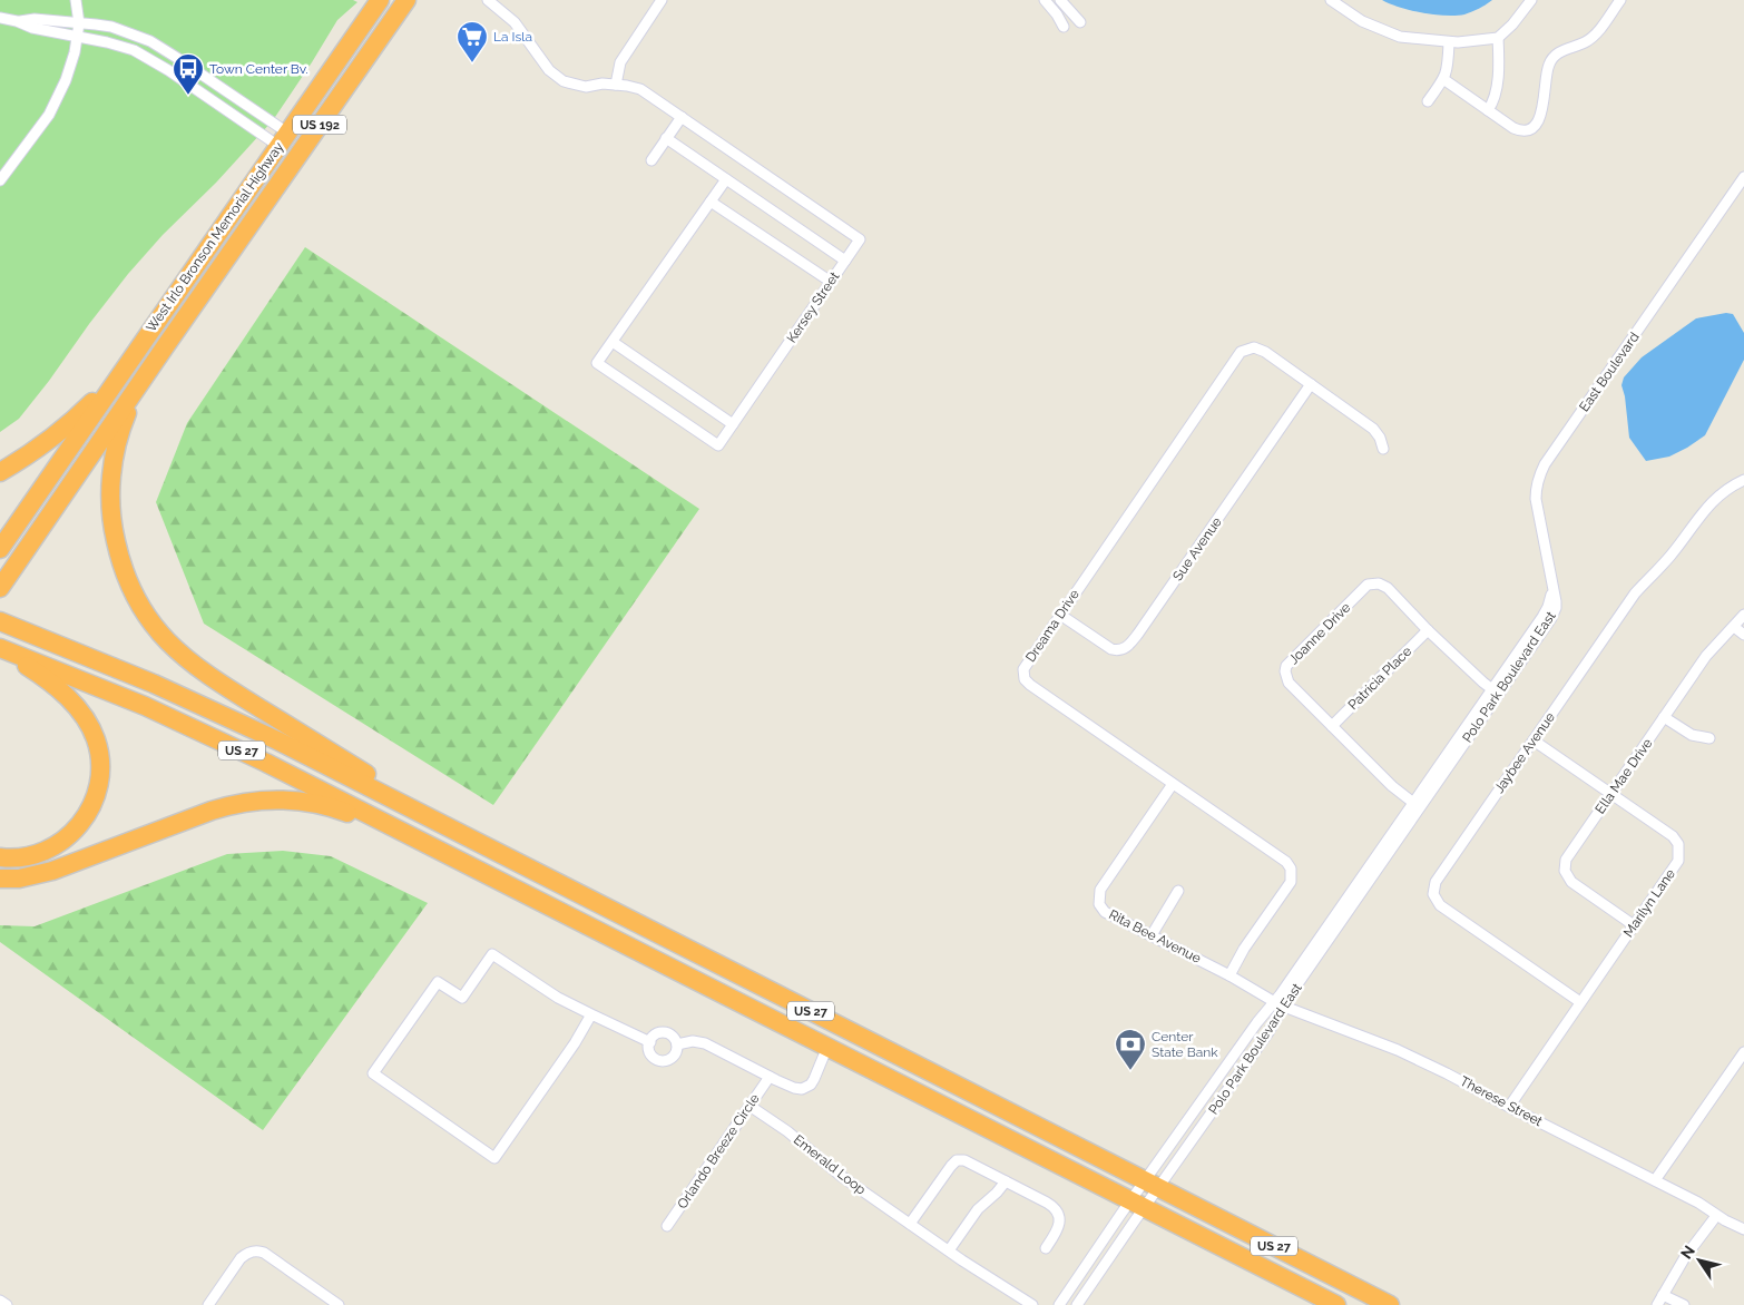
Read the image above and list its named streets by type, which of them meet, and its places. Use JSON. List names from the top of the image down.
{
  "streets": {
    "highway": ["US 192", "West Irlo Bronson Memorial Highway", "US 27"],
    "street": [
      "Kersey Street",
      "East Boulevard",
      "Sue Avenue",
      "Dreama Drive",
      "Joanne Drive",
      "Polo Park Boulevard East",
      "Patricia Place",
      "Jaybee Avenue",
      "Ella Mae Drive",
      "Marilyn Lane",
      "Rita Bee Avenue",
      "Therese Street",
      "Orlando Breeze Circle",
      "Emerald Loop"
    ]
  },
  "crossings": [
    ["East Boulevard", "Polo Park Boulevard East"],
    ["Sue Avenue", "Dreama Drive"],
    ["Dreama Drive", "Rita Bee Avenue"],
    ["Joanne Drive", "Polo Park Boulevard East"],
    ["Joanne Drive", "Patricia Place"],
    ["Polo Park Boulevard East", "US 27"],
    ["Polo Park Boulevard East", "Rita Bee Avenue"],
    ["Polo Park Boulevard East", "Therese Street"],
    ["Jaybee Avenue", "Marilyn Lane"],
    ["Ella Mae Drive", "Marilyn Lane"],
    ["Marilyn Lane", "Therese Street"],
    ["Rita Bee Avenue", "Therese Street"],
    ["Orlando Breeze Circle", "Emerald Loop"]
  ],
  "places": {
    "supermarket": ["La Isla"],
    "bus stop": ["Town Center Bv."],
    "bank": ["Center State Bank"]
  },
  "north": "top left"
}
